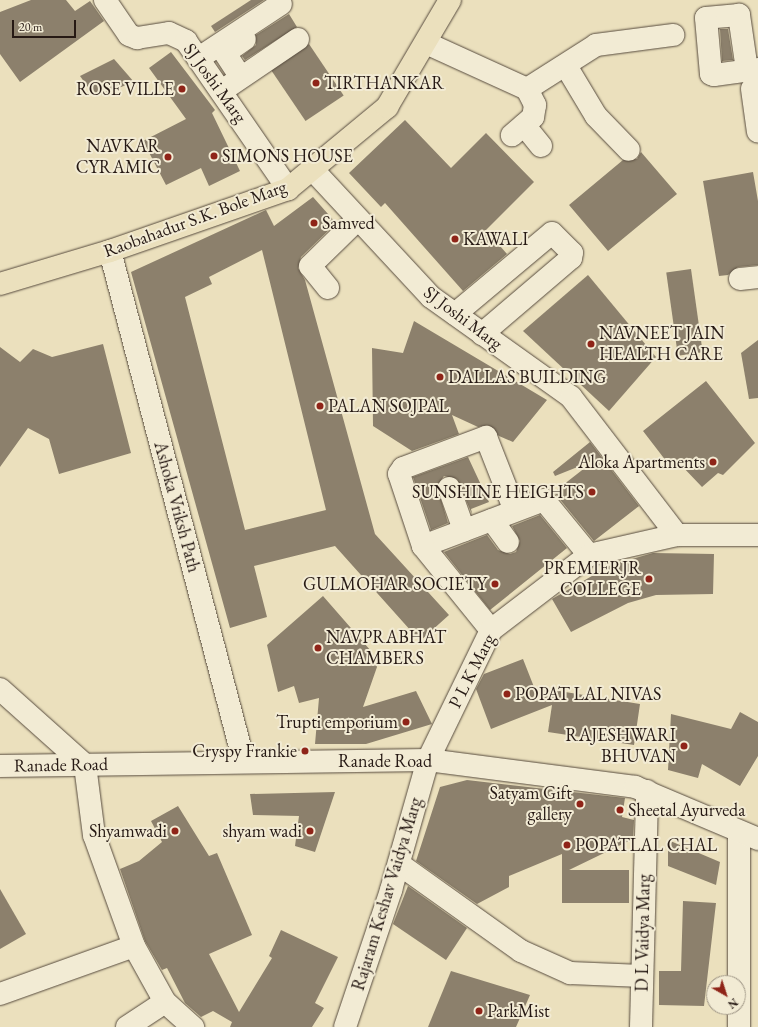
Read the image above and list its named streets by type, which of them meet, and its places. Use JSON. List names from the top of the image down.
{
  "streets": {
    "main road": ["Raobahadur S.K. Bole Marg"],
    "street": [
      "SJ Joshi Marg",
      "Ashoka Vriksh Path",
      "P L K Marg",
      "Ranade Road",
      "Rajaram Keshav Vaidya Marg",
      "D L Vaidya Marg"
    ]
  },
  "crossings": [
    ["SJ Joshi Marg", "Raobahadur S.K. Bole Marg"],
    ["SJ Joshi Marg", "P L K Marg"],
    ["Raobahadur S.K. Bole Marg", "Ashoka Vriksh Path"],
    ["Ashoka Vriksh Path", "Ranade Road"],
    ["P L K Marg", "Ranade Road"],
    ["P L K Marg", "Rajaram Keshav Vaidya Marg"],
    ["Ranade Road", "Rajaram Keshav Vaidya Marg"],
    ["Ranade Road", "D L Vaidya Marg"]
  ],
  "places": [
    "TIRTHANKAR",
    "ROSE VILLE",
    "SIMONS HOUSE",
    "NAVKAR CYRAMIC",
    "Samved",
    "KAWALI",
    "NAVNEET JAIN HEALTH CARE",
    "DALLAS BUILDING",
    "PALAN SOJPAL",
    "Aloka Apartments",
    "SUNSHINE HEIGHTS",
    "PREMIERJR COLLEGE",
    "GULMOHAR SOCIETY",
    "NAVPRABHAT CHAMBERS",
    "POPAT LAL NIVAS",
    "Trupti emporium",
    "RAJESHWARI BHUVAN",
    "Cryspy Frankie",
    "Satyam Gift gallery",
    "Sheetal Ayurveda",
    "Shyamwadi",
    "shyam wadi",
    "POPATLAL CHAL",
    "ParkMist"
  ],
  "scale_bar": "20 m",
  "north": "bottom right"
}
